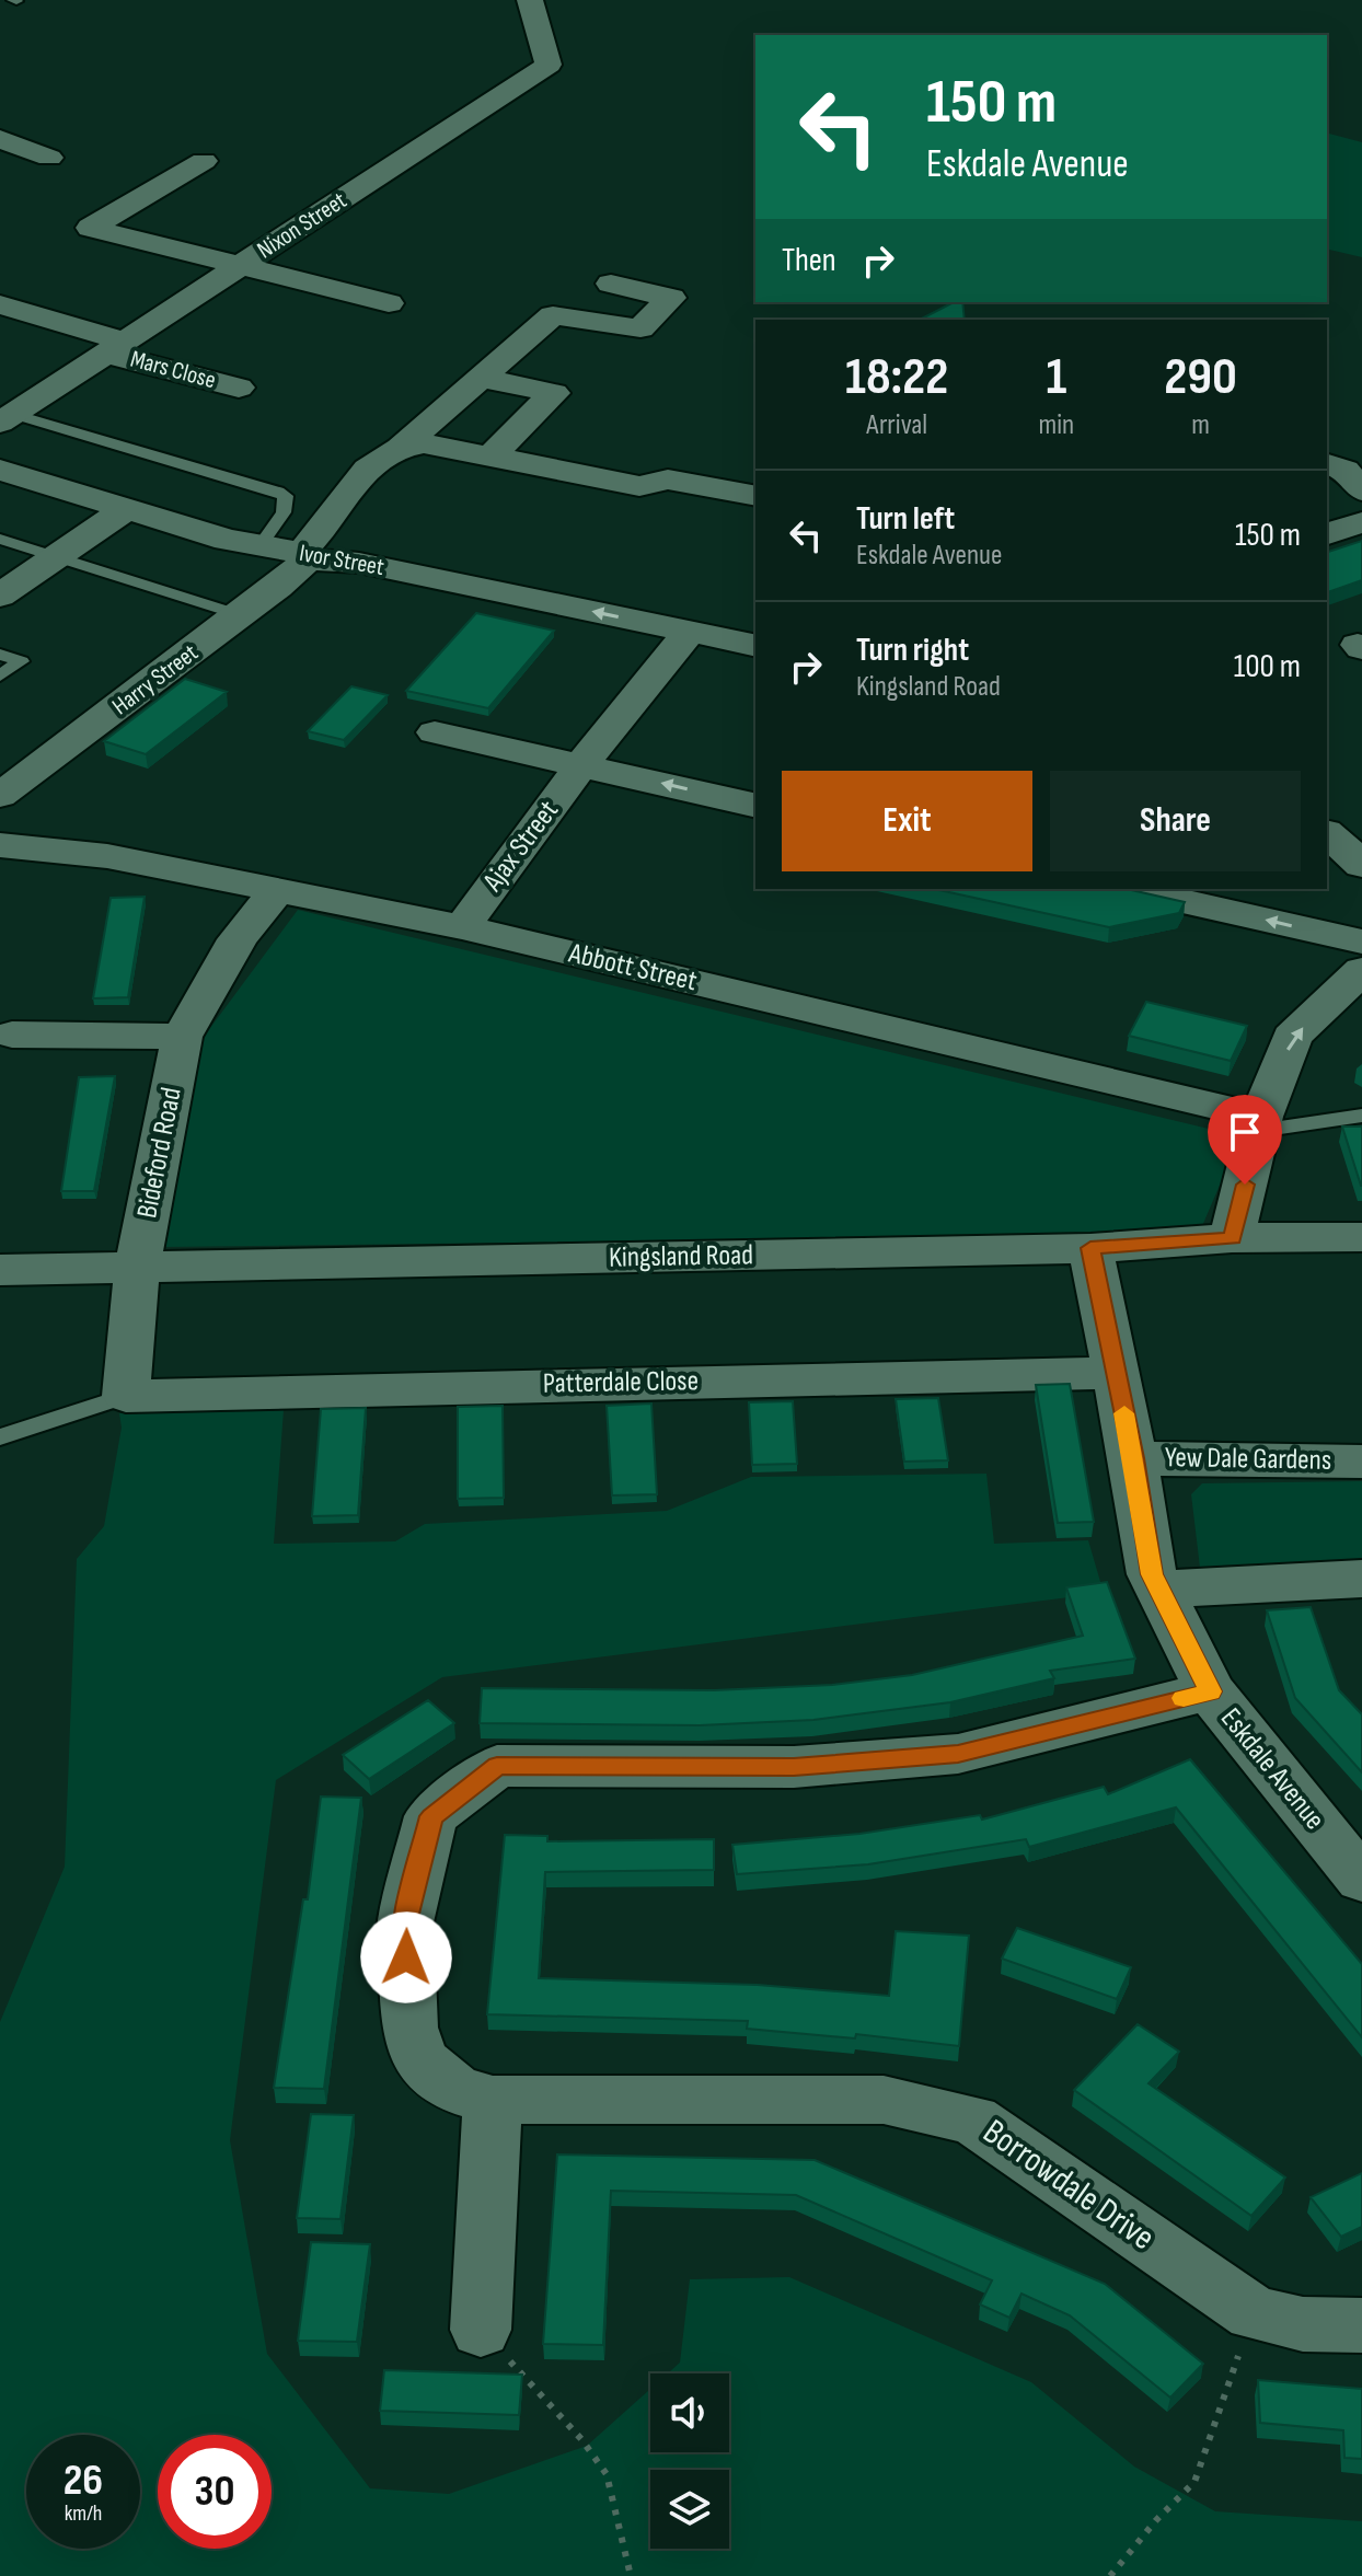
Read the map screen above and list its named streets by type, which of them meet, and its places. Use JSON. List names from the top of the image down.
{
  "streets": {
    "street": [
      "Nixon Street",
      "Mars Close",
      "Ivor Street",
      "Harry Street",
      "Ajax Street",
      "Abbott Street",
      "Bideford Road",
      "Kingsland Road",
      "Patterdale Close",
      "Yew Dale Gardens",
      "Eskdale Avenue",
      "Borrowdale Drive"
    ]
  },
  "crossings": [
    ["Nixon Street", "Mars Close"],
    ["Ivor Street", "Harry Street"],
    ["Ivor Street", "Ajax Street"],
    ["Ajax Street", "Abbott Street"],
    ["Abbott Street", "Bideford Road"],
    ["Bideford Road", "Kingsland Road"],
    ["Bideford Road", "Patterdale Close"],
    ["Kingsland Road", "Eskdale Avenue"],
    ["Patterdale Close", "Eskdale Avenue"],
    ["Yew Dale Gardens", "Eskdale Avenue"],
    ["Eskdale Avenue", "Borrowdale Drive"]
  ],
  "page": {
    "turn": ["150 m", "Eskdale Avenue"],
    "then": "Then",
    "eta": [
      "18:22",
      "Arrival",
      "1",
      "min",
      "290",
      "m"
    ],
    "list": [
      {
        "name": "Turn left",
        "note": "Eskdale Avenue",
        "value": "150 m"
      },
      {
        "name": "Turn right",
        "note": "Kingsland Road",
        "value": "100 m"
      }
    ],
    "buttons": ["Exit", "Share"],
    "speed": "26 km/h",
    "limit": "30"
  }
}
